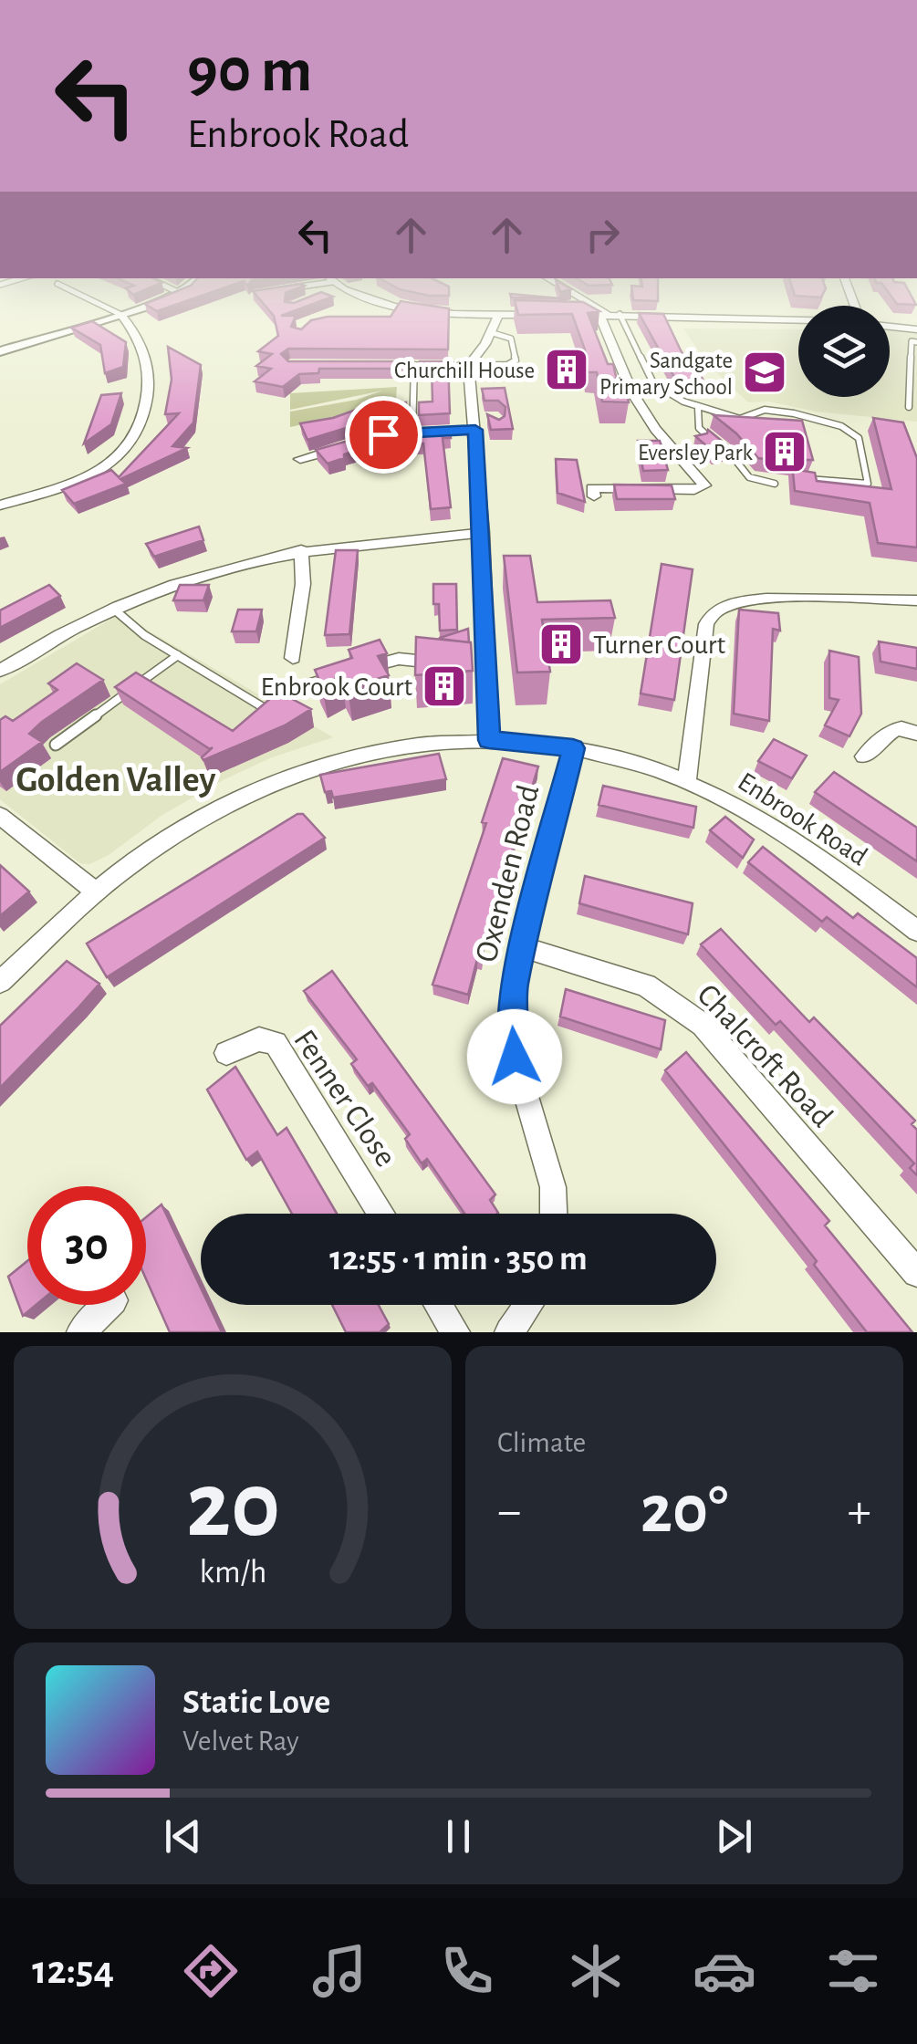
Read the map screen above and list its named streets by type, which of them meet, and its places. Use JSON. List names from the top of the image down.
{
  "streets": {
    "street": [
      "Enbrook Road",
      "Oxenden Road",
      "Chalcroft Road",
      "Fenner Close"
    ]
  },
  "crossings": [
    ["Enbrook Road", "Oxenden Road"],
    ["Oxenden Road", "Chalcroft Road"]
  ],
  "districts": ["Golden Valley"],
  "places": {
    "building": [
      "Churchill House",
      "Eversley Park",
      "Turner Court",
      "Enbrook Court"
    ],
    "school or university": ["Sandgate Primary School"]
  },
  "page": {
    "turn": ["90 m", "Enbrook Road"],
    "limit": "30",
    "trip": "12:55 · 1 min · 350 m",
    "tile": "Climate",
    "heat": ["−", "20°", "+"],
    "song": ["Static Love", "Velvet Ray"],
    "tabs": "12:54",
    "gauge": ["20", "km/h"]
  }
}
